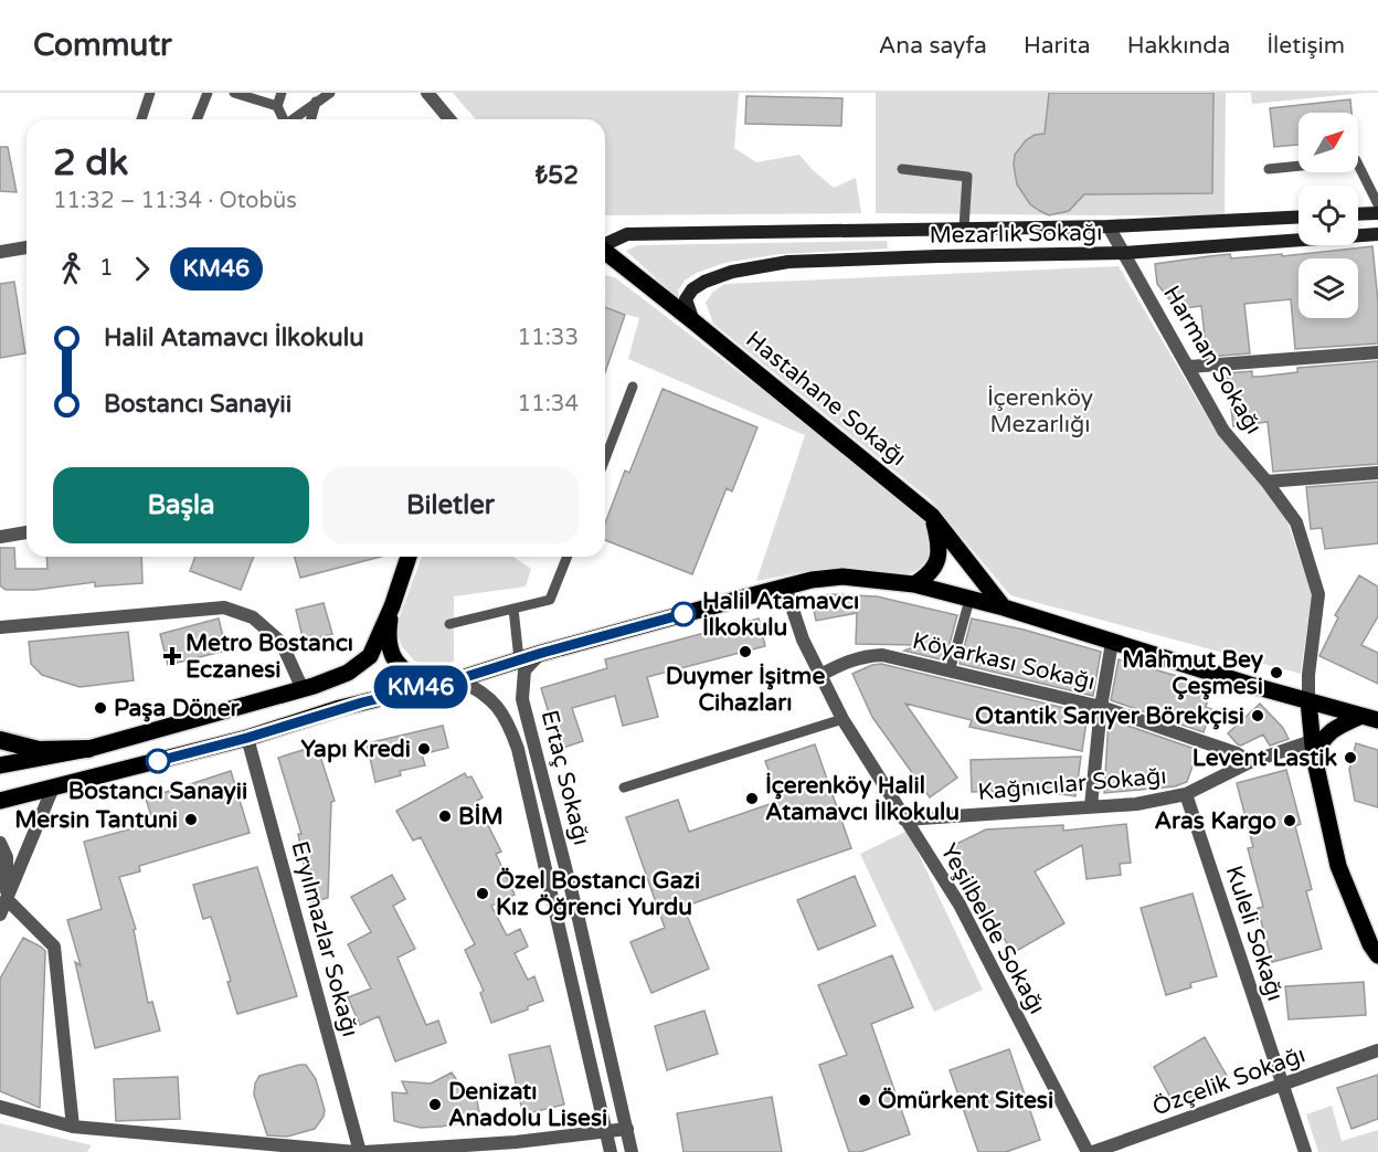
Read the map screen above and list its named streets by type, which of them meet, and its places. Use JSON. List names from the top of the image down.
{
  "streets": {
    "main road": ["Mezarlık Sokağı", "Hastahane Sokağı"],
    "street": [
      "Harman Sokağı",
      "Köyarkası Sokağı",
      "Ertaç Sokağı",
      "Kağnıcılar Sokağı",
      "Yeşilbelde Sokağı",
      "Kuleli Sokağı",
      "Eryılmazlar Sokağı",
      "Özçelik Sokağı"
    ]
  },
  "crossings": [
    ["Mezarlık Sokağı", "Harman Sokağı"],
    ["Mezarlık Sokağı", "Hastahane Sokağı"],
    ["Köyarkası Sokağı", "Kağnıcılar Sokağı"],
    ["Köyarkası Sokağı", "Yeşilbelde Sokağı"],
    ["Kağnıcılar Sokağı", "Yeşilbelde Sokağı"],
    ["Kağnıcılar Sokağı", "Kuleli Sokağı"],
    ["Kuleli Sokağı", "Özçelik Sokağı"]
  ],
  "parks": ["İçerenköy Mezarlığı"],
  "places": {
    "other": [
      "Halil Atamavcı İlkokulu",
      "Duymer İşitme Cihazları",
      "Mahmut Bey Çeşmesi",
      "Paşa Döner",
      "Otantik Sarıyer Börekçisi",
      "Yapı Kredi",
      "Levent Lastik",
      "Bostancı Sanayii",
      "İçerenköy Halil Atamavcı İlkokulu",
      "BİM",
      "Mersin Tantuni",
      "Aras Kargo",
      "Özel Bostancı Gazi Kız Öğrenci Yurdu",
      "Ömürkent Sitesi",
      "Denizatı Anadolu Lisesi"
    ],
    "health": ["Metro Bostancı Eczanesi"]
  },
  "lines": ["bus line KM46"],
  "north": "top right",
  "page": {
    "header": "Commutr",
    "nav": [
      "Ana sayfa",
      "Harita",
      "Hakkında",
      "İletişim"
    ],
    "on_map": "KM46",
    "heading": ["2 dk", "11:32 – 11:34 · Otobüs", "₺52"],
    "legs": ["1", "KM46"],
    "list": [
      {
        "name": "Halil Atamavcı İlkokulu",
        "value": "11:33"
      },
      {
        "name": "Bostancı Sanayii",
        "value": "11:34"
      }
    ],
    "buttons": ["Başla", "Biletler"]
  }
}
